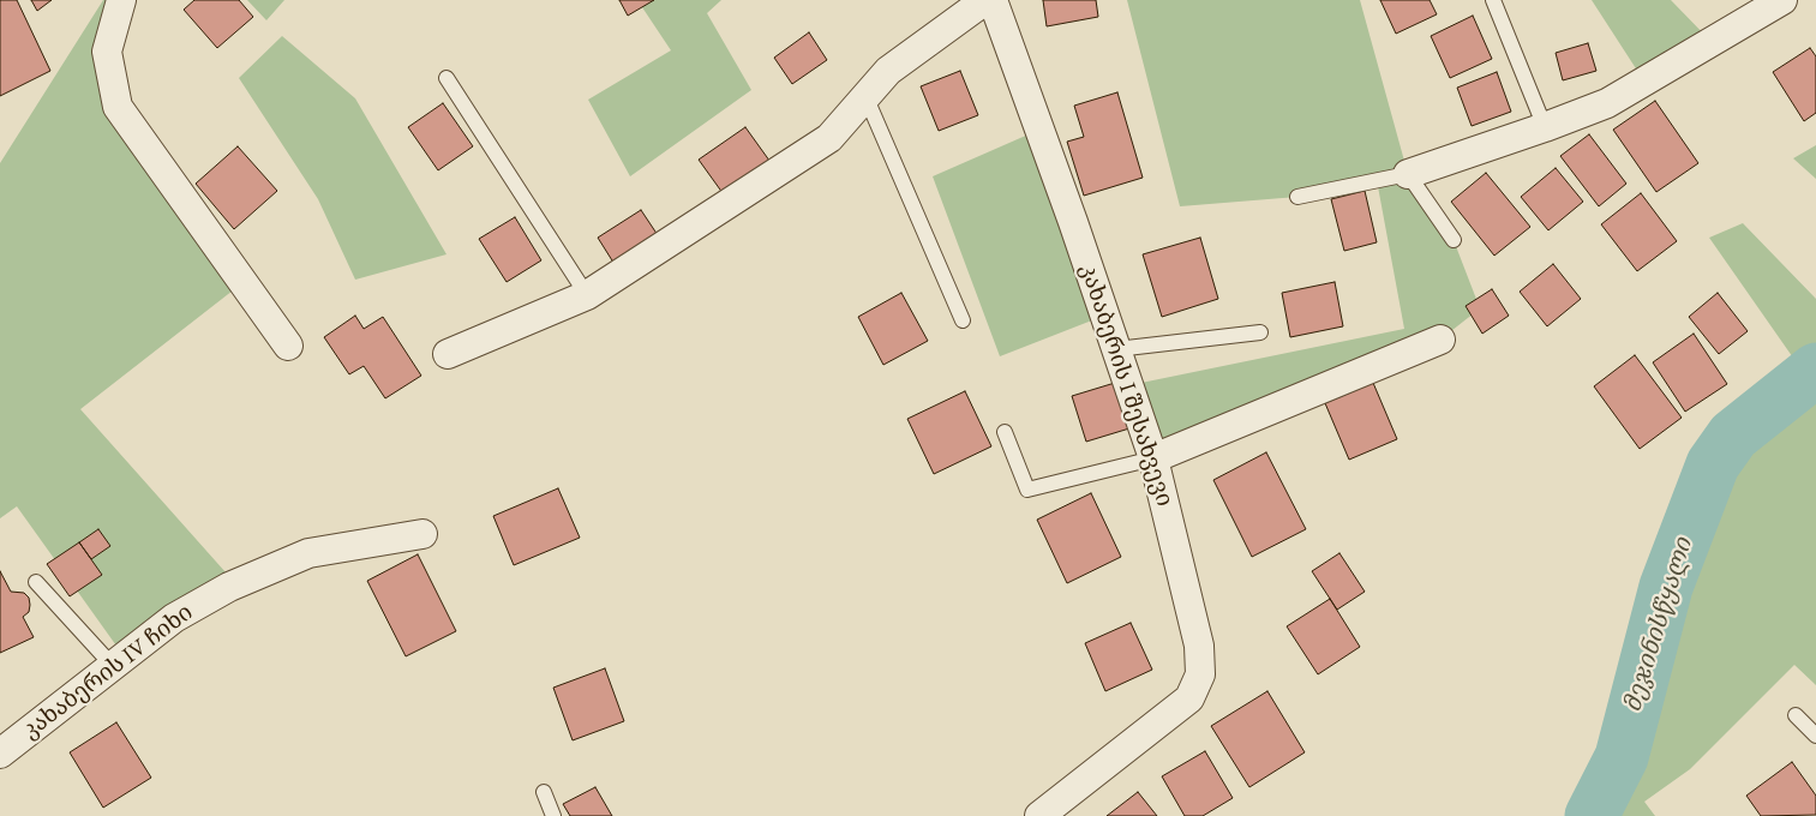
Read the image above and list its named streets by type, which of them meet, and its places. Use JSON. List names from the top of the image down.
{
  "streets": {
    "street": ["კახაბერის I შესახვევი", "კახაბერის IV ჩიხი"]
  },
  "water": ["მეჯინისწყალი"]
}
